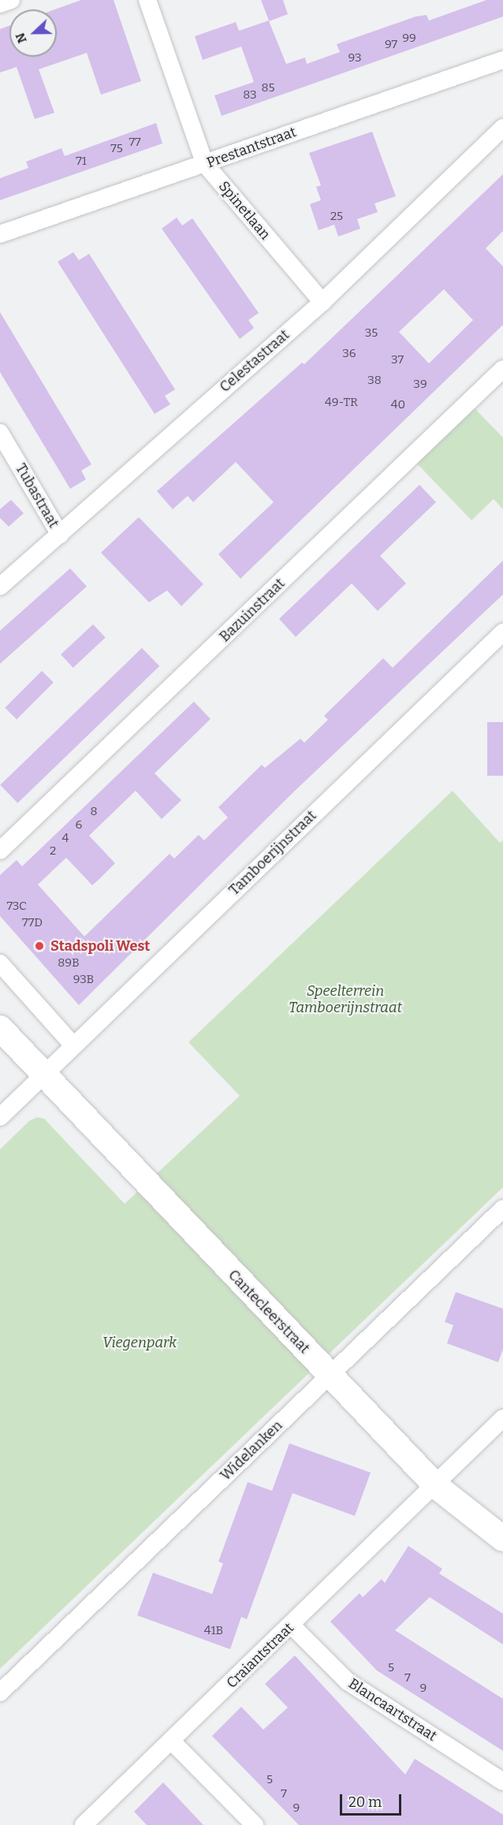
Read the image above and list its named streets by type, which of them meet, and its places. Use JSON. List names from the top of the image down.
{
  "streets": {
    "street": [
      "Prestantstraat",
      "Spinetlaan",
      "Celestastraat",
      "Tubastraat",
      "Bazuinstraat",
      "Tamboerijnstraat",
      "Cantecleerstraat",
      "Widelanken",
      "Craiantstraat",
      "Blancaartstraat"
    ]
  },
  "crossings": [
    ["Prestantstraat", "Spinetlaan"],
    ["Spinetlaan", "Celestastraat"],
    ["Celestastraat", "Tubastraat"],
    ["Tamboerijnstraat", "Cantecleerstraat"],
    ["Cantecleerstraat", "Widelanken"],
    ["Cantecleerstraat", "Craiantstraat"],
    ["Craiantstraat", "Blancaartstraat"]
  ],
  "parks": ["Speelterrein Tamboerijnstraat", "Viegenpark"],
  "places": ["Stadspoli West"],
  "house_numbers": [
    "99",
    "97",
    "93",
    "85",
    "83",
    "77",
    "75",
    "71",
    "25",
    "35",
    "36",
    "37",
    "38",
    "39",
    "49-TR",
    "40",
    "8",
    "6",
    "4",
    "2",
    "73C",
    "77D",
    "89B",
    "93B",
    "41B",
    "5",
    "7",
    "9",
    "5",
    "7",
    "9"
  ],
  "scale_bar": "20 m",
  "north": "left"
}
